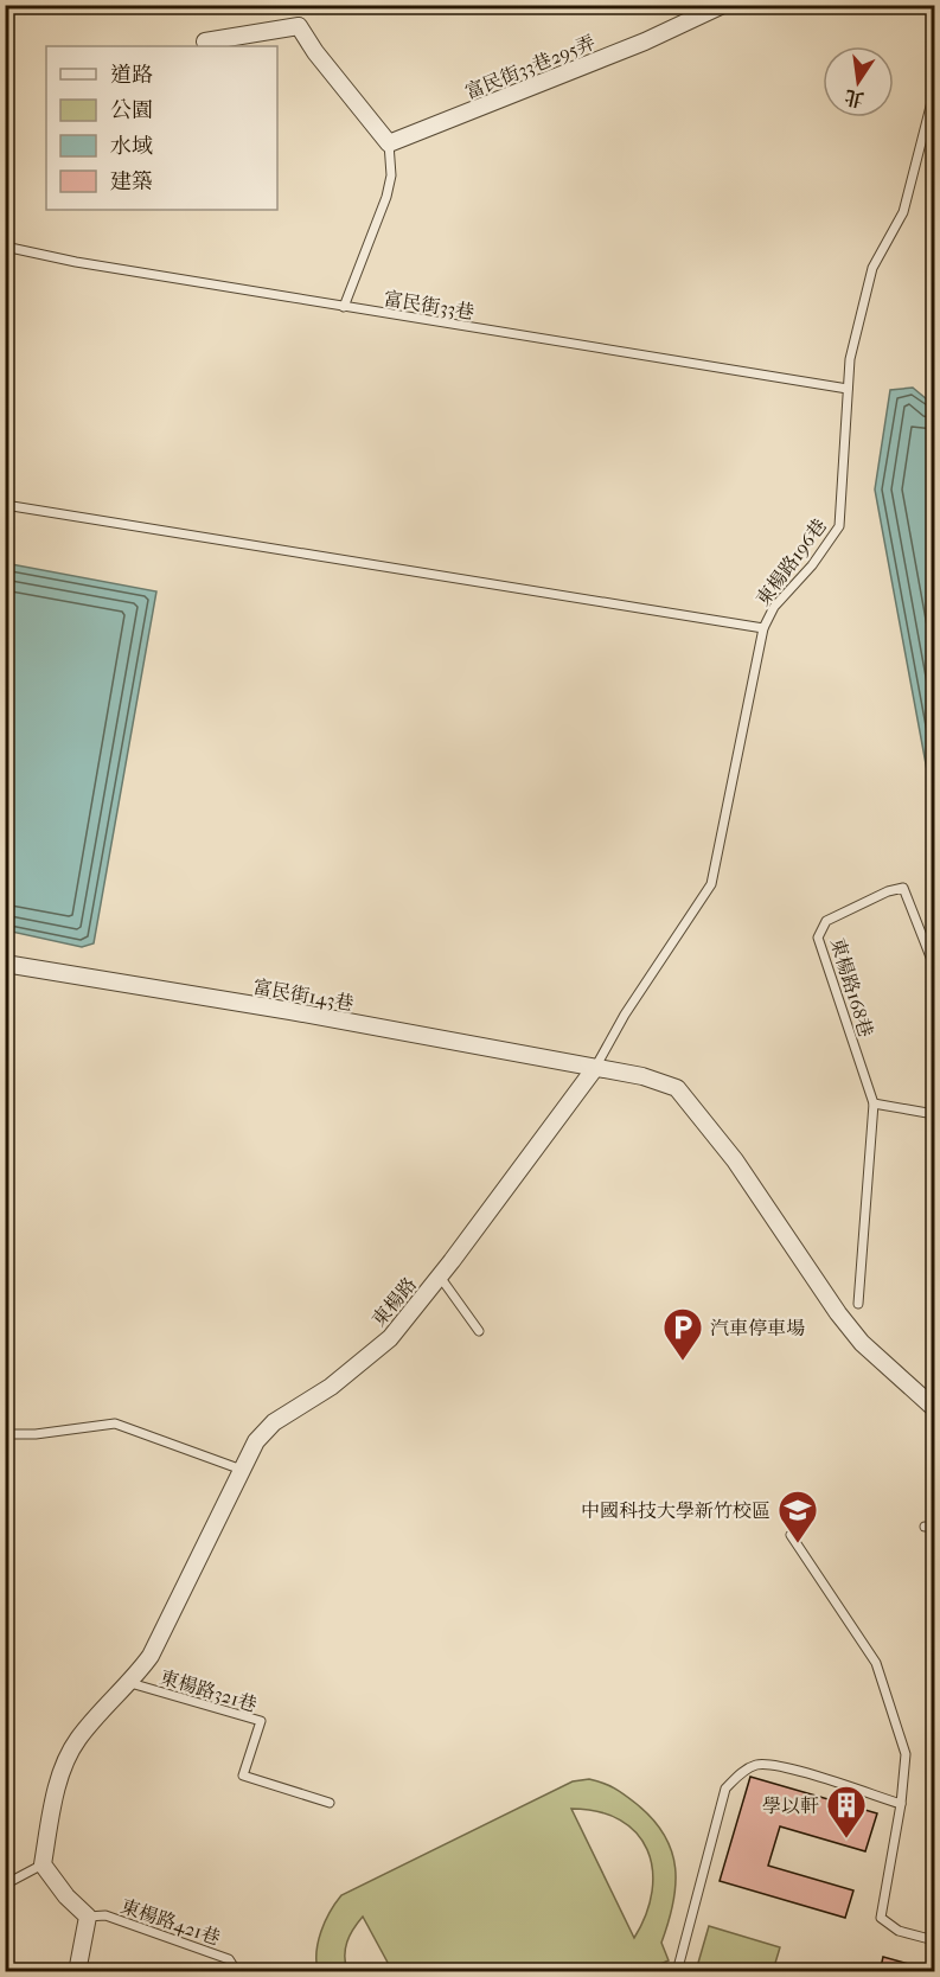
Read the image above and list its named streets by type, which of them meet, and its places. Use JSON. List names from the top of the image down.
{
  "streets": {
    "street": ["富民街33巷295弄", "富民街143巷", "東楊路"],
    "lane": [
      "富民街33巷",
      "東楊路196巷",
      "東楊路168巷",
      "東楊路321巷",
      "東楊路421巷"
    ]
  },
  "crossings": [
    ["富民街33巷", "東楊路196巷"],
    ["東楊路196巷", "富民街143巷"],
    ["東楊路196巷", "東楊路"],
    ["富民街143巷", "東楊路"],
    ["東楊路", "東楊路321巷"]
  ],
  "places": {
    "parking": ["汽車停車場"],
    "school or university": ["中國科技大學新竹校區"],
    "building": ["學以軒"]
  },
  "legend": [
    "道路",
    "公園",
    "水域",
    "建築"
  ],
  "north": "bottom"
}
